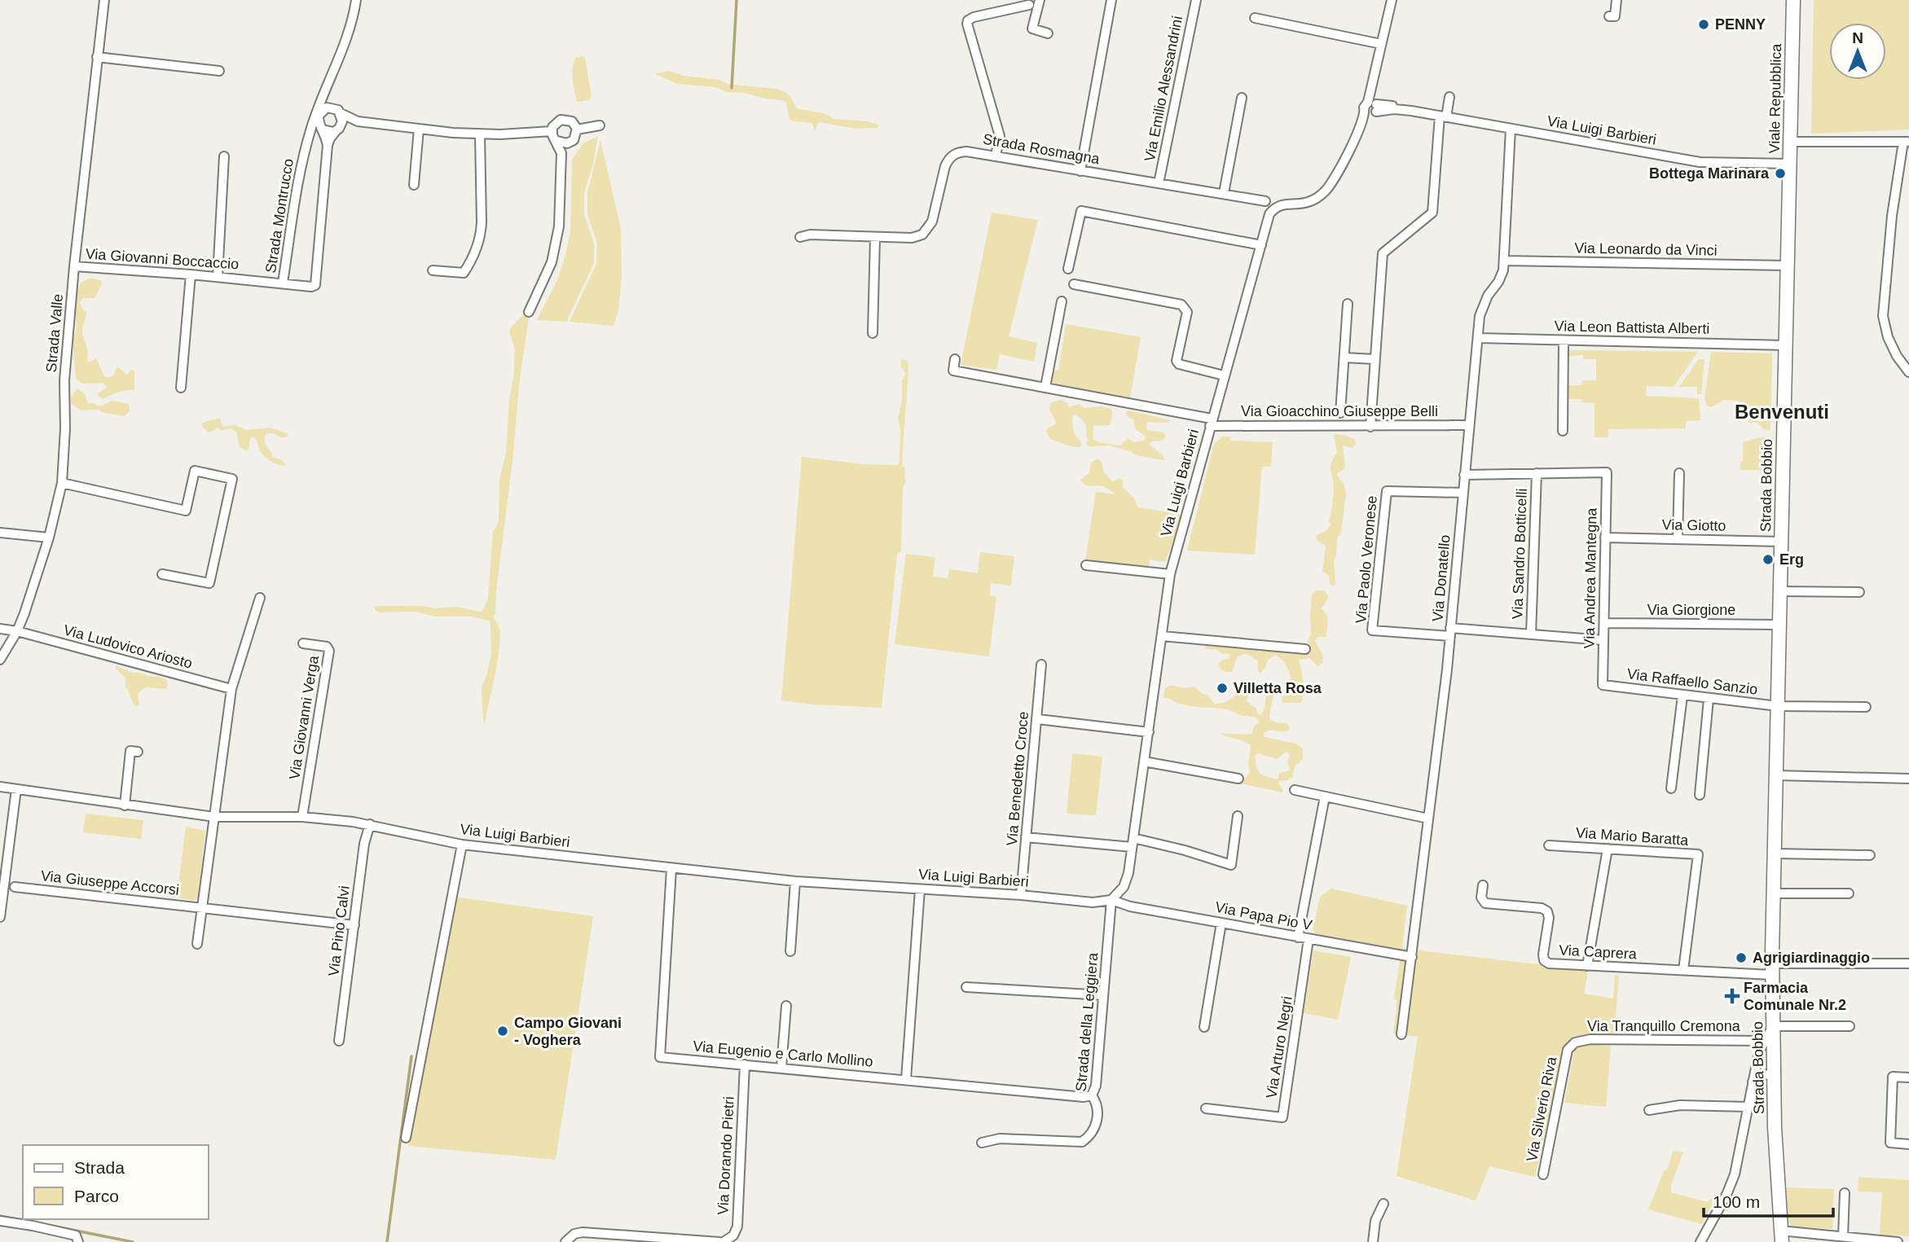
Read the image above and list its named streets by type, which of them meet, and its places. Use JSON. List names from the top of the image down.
{
  "streets": {
    "main road": ["Viale Repubblica", "Strada Bobbio"],
    "street": [
      "Via Emilio Alessandrini",
      "Via Luigi Barbieri",
      "Strada Rosmagna",
      "Strada Montrucco",
      "Via Leonardo da Vinci",
      "Via Giovanni Boccaccio",
      "Via Leon Battista Alberti",
      "Strada Valle",
      "Via Gioacchino Giuseppe Belli",
      "Via Giotto",
      "Via Sandro Botticelli",
      "Via Paolo Veronese",
      "Via Donatello",
      "Via Andrea Mantegna",
      "Via Giorgione",
      "Via Ludovico Ariosto",
      "Via Raffaello Sanzio",
      "Via Giovanni Verga",
      "Via Benedetto Croce",
      "Via Mario Baratta",
      "Via Giuseppe Accorsi",
      "Via Papa Pio V",
      "Via Pino Calvi",
      "Via Caprera",
      "Strada della Leggiera",
      "Via Tranquillo Cremona",
      "Via Arturo Negri",
      "Via Eugenio e Carlo Mollino",
      "Via Silverio Riva",
      "Via Dorando Pietri"
    ]
  },
  "crossings": [
    ["Via Emilio Alessandrini", "Strada Rosmagna"],
    ["Viale Repubblica", "Via Luigi Barbieri"],
    ["Viale Repubblica", "Strada Bobbio"],
    ["Via Luigi Barbieri", "Via Gioacchino Giuseppe Belli"],
    ["Via Luigi Barbieri", "Strada Bobbio"],
    ["Via Luigi Barbieri", "Via Donatello"],
    ["Via Luigi Barbieri", "Via Giovanni Verga"],
    ["Via Luigi Barbieri", "Via Benedetto Croce"],
    ["Via Luigi Barbieri", "Via Papa Pio V"],
    ["Via Luigi Barbieri", "Via Pino Calvi"],
    ["Via Luigi Barbieri", "Strada della Leggiera"],
    ["Via Luigi Barbieri", "Via Eugenio e Carlo Mollino"],
    ["Strada Montrucco", "Via Giovanni Boccaccio"],
    ["Via Leonardo da Vinci", "Strada Bobbio"],
    ["Via Leonardo da Vinci", "Via Donatello"],
    ["Via Giovanni Boccaccio", "Strada Valle"],
    ["Via Leon Battista Alberti", "Strada Bobbio"],
    ["Via Leon Battista Alberti", "Via Donatello"],
    ["Strada Valle", "Via Ludovico Ariosto"],
    ["Via Gioacchino Giuseppe Belli", "Via Donatello"],
    ["Strada Bobbio", "Via Giotto"],
    ["Strada Bobbio", "Via Giorgione"],
    ["Strada Bobbio", "Via Raffaello Sanzio"],
    ["Strada Bobbio", "Via Caprera"],
    ["Via Giotto", "Via Andrea Mantegna"],
    ["Via Sandro Botticelli", "Via Andrea Mantegna"],
    ["Via Paolo Veronese", "Via Donatello"],
    ["Via Donatello", "Via Papa Pio V"],
    ["Via Andrea Mantegna", "Via Giorgione"],
    ["Via Andrea Mantegna", "Via Raffaello Sanzio"],
    ["Via Mario Baratta", "Via Caprera"],
    ["Via Giuseppe Accorsi", "Via Pino Calvi"],
    ["Via Papa Pio V", "Strada della Leggiera"],
    ["Via Papa Pio V", "Via Arturo Negri"],
    ["Strada della Leggiera", "Via Eugenio e Carlo Mollino"],
    ["Via Tranquillo Cremona", "Via Silverio Riva"],
    ["Via Eugenio e Carlo Mollino", "Via Dorando Pietri"]
  ],
  "districts": ["Benvenuti"],
  "places": {
    "other": [
      "PENNY",
      "Bottega Marinara",
      "Erg",
      "Villetta Rosa",
      "Agrigiardinaggio",
      "Campo Giovani - Voghera"
    ],
    "health": ["Farmacia Comunale Nr.2"]
  },
  "legend": ["Strada", "Parco"],
  "scale_bar": "100 m",
  "north": "top"
}
